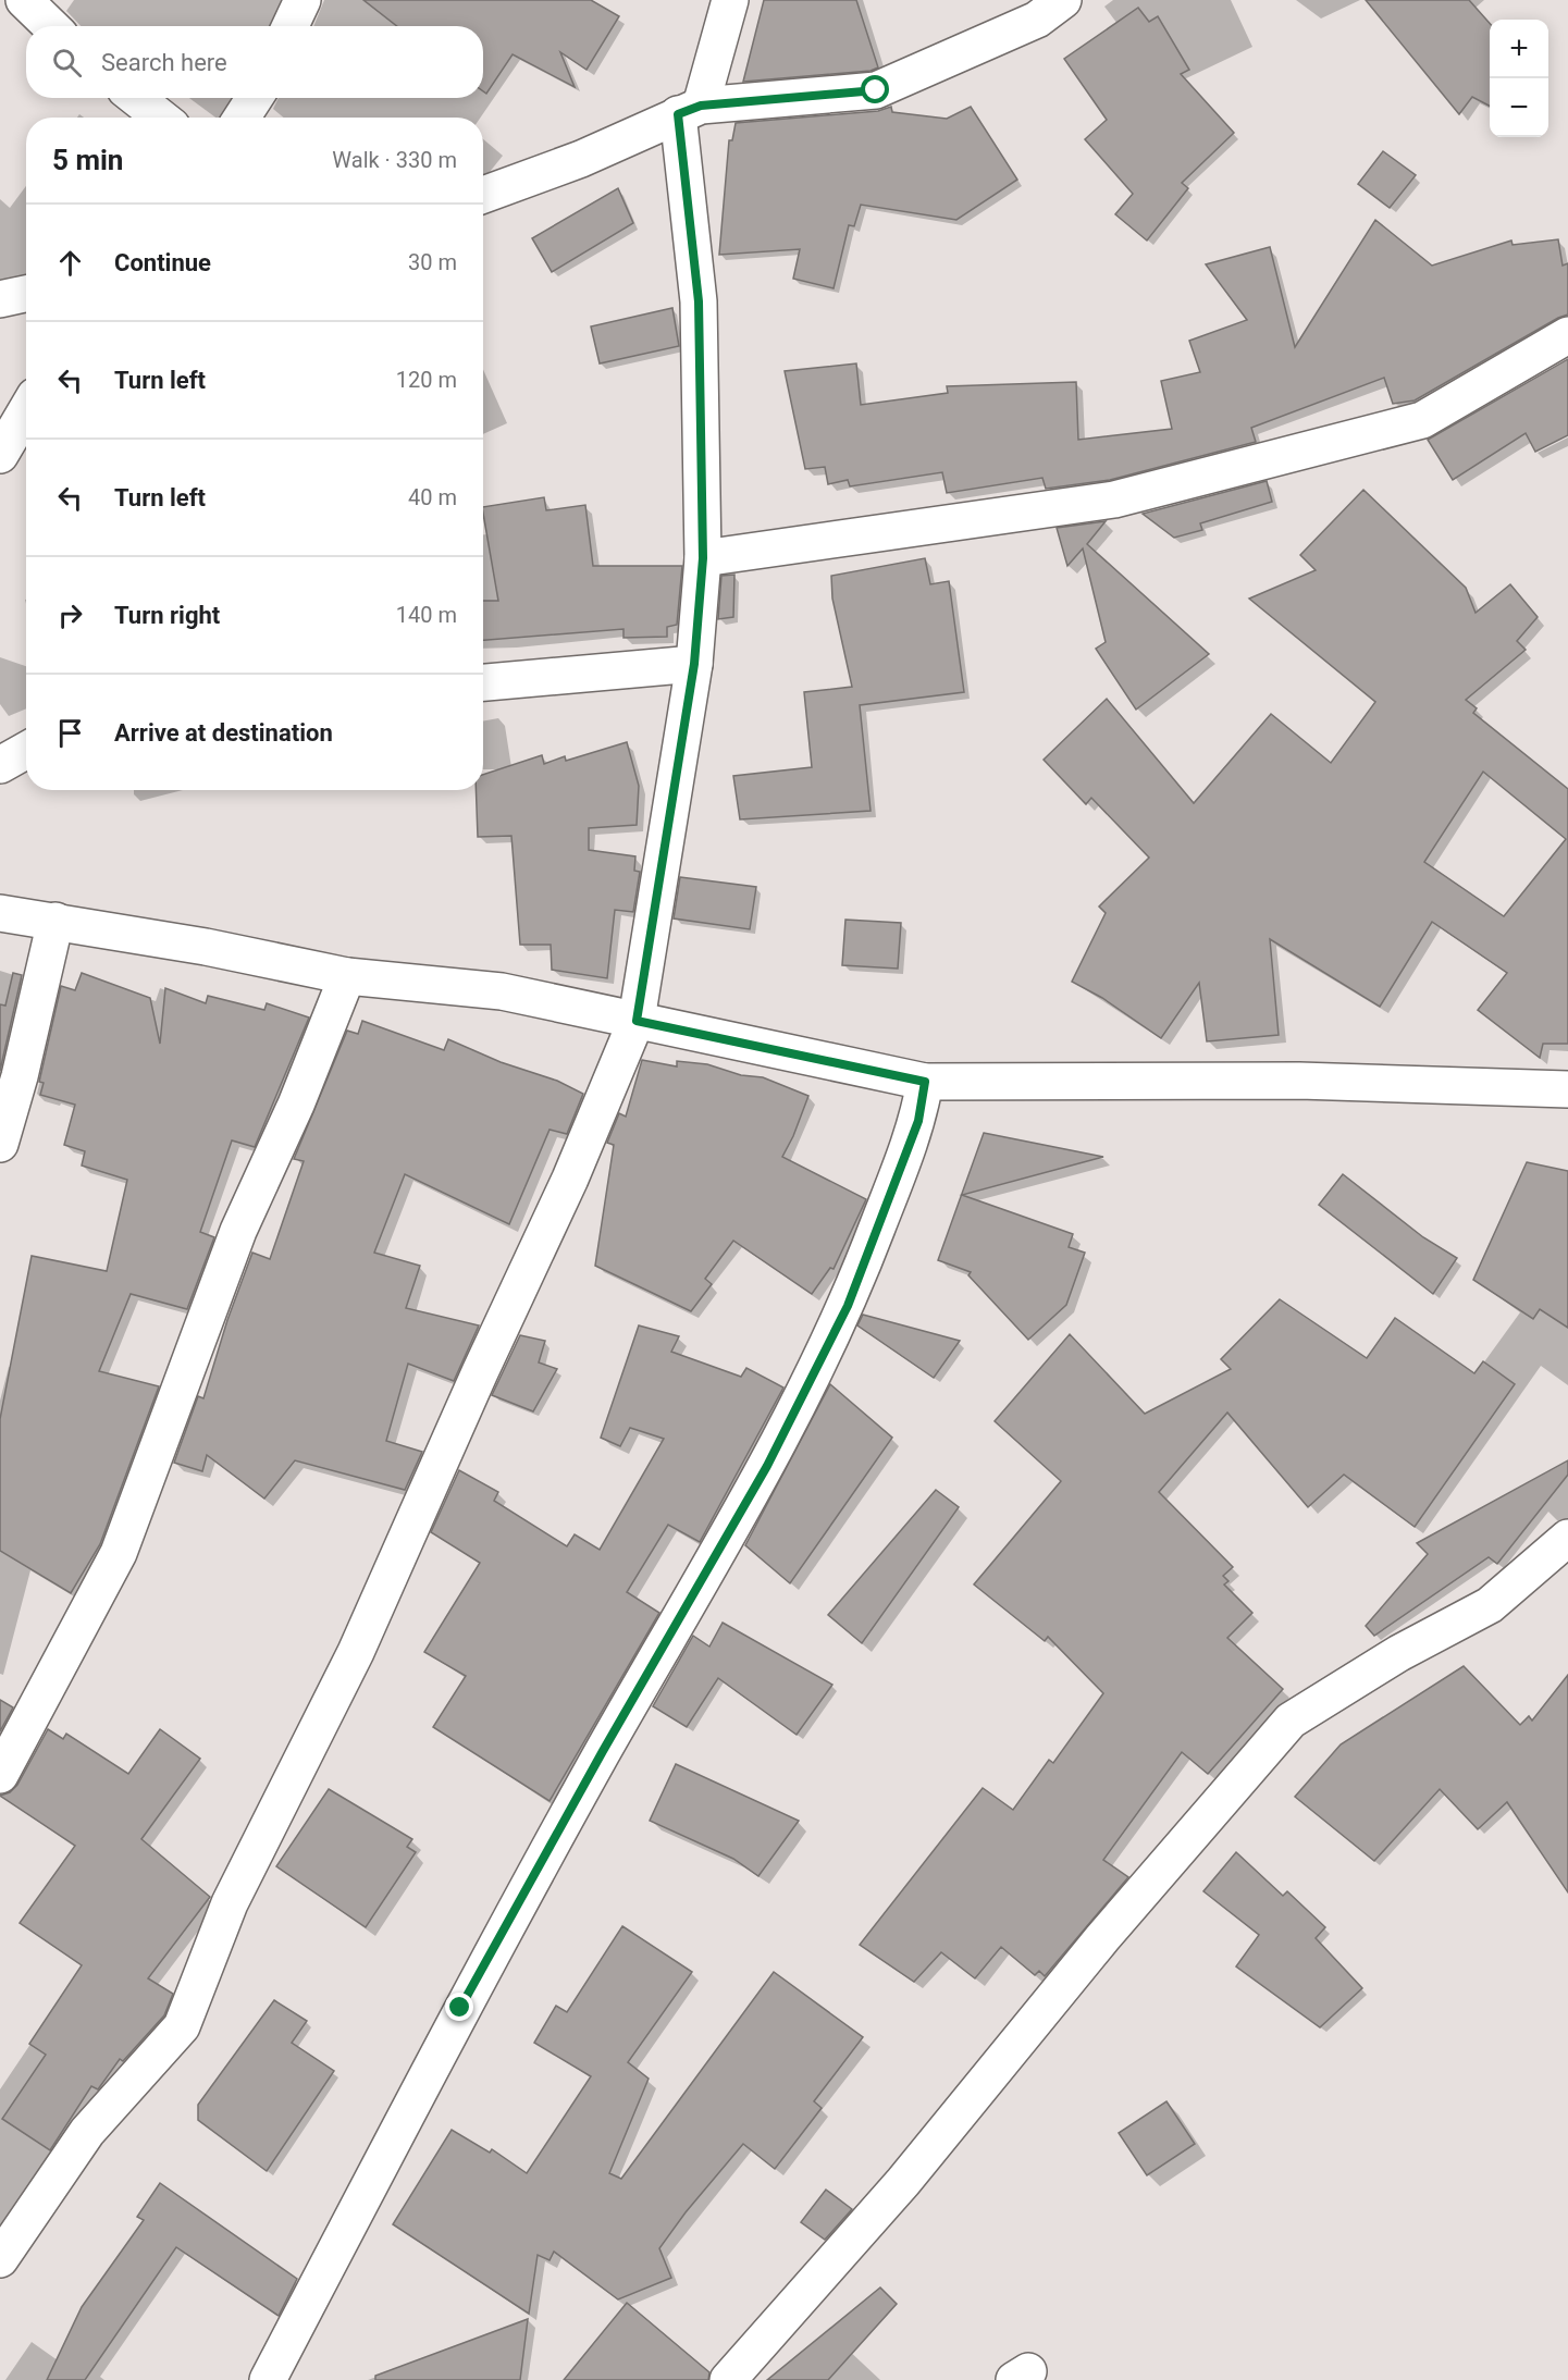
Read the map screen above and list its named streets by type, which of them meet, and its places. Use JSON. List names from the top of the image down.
{
  "page": {
    "map_buttons": ["+", "−"],
    "search": "Search here",
    "heading": ["5 min", "Walk · 330 m"],
    "list": [
      ["Continue", "30 m"],
      ["Turn left", "120 m"],
      ["Turn left", "40 m"],
      ["Turn right", "140 m"],
      "Arrive at destination"
    ]
  }
}
